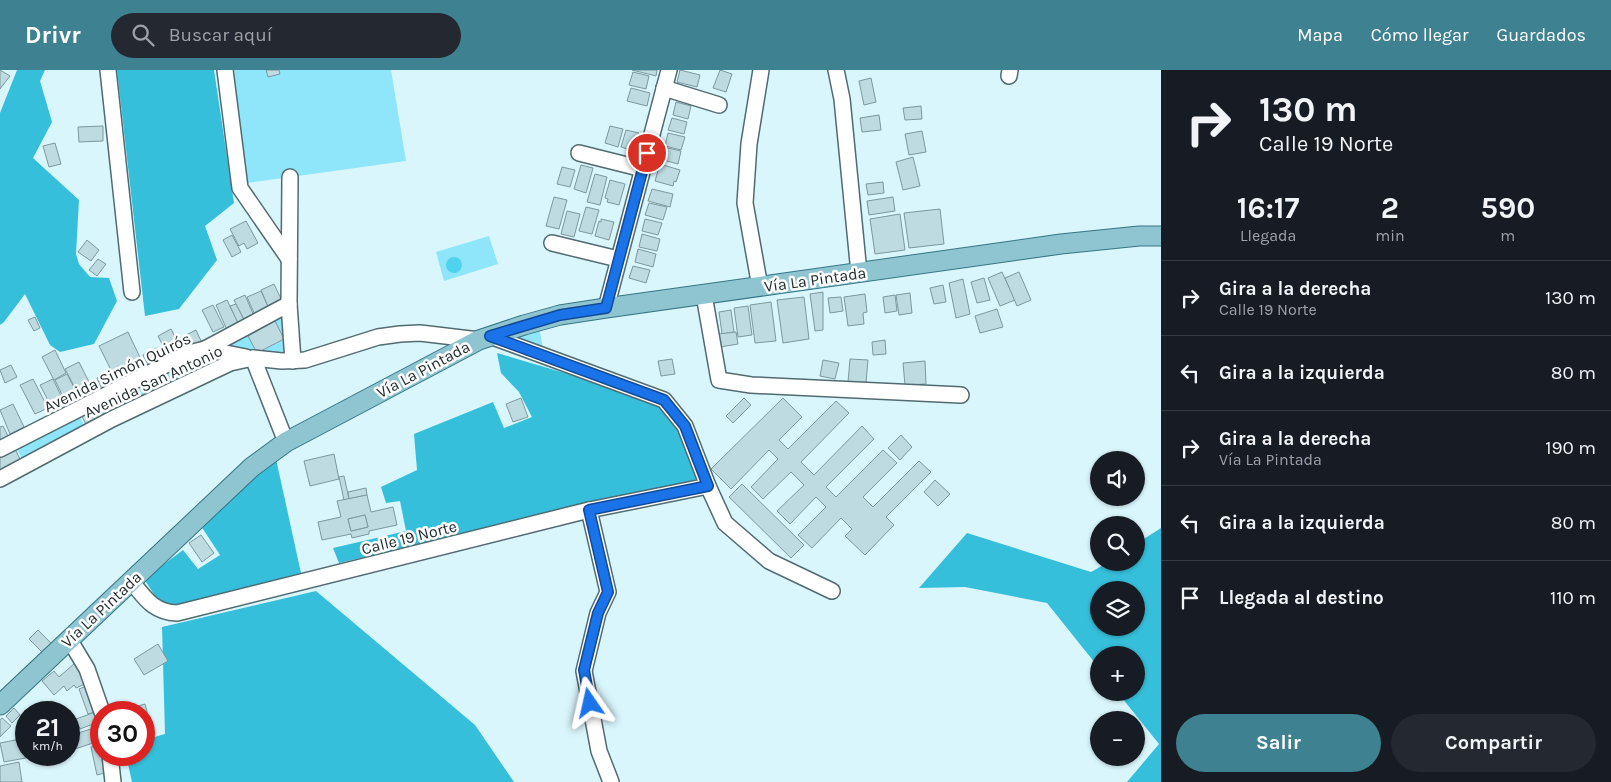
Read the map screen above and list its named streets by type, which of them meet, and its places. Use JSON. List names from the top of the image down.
{
  "streets": {
    "main road": ["Vía La Pintada"],
    "street": ["Avenida Simón Quirós", "Avenida San Antonio", "Calle 19 Norte"]
  },
  "crossings": [
    ["Vía La Pintada", "Avenida San Antonio"],
    ["Vía La Pintada", "Calle 19 Norte"],
    ["Avenida Simón Quirós", "Avenida San Antonio"],
    ["Avenida San Antonio", "Calle 19 Norte"]
  ],
  "page": {
    "header": "Drivr",
    "search": "Buscar aquí",
    "nav": ["Mapa", "Cómo llegar", "Guardados"],
    "turn": ["130 m", "Calle 19 Norte"],
    "eta": [
      "16:17",
      "Llegada",
      "2",
      "min",
      "590",
      "m"
    ],
    "list": [
      {
        "name": "Gira a la derecha",
        "note": "Calle 19 Norte",
        "value": "130 m"
      },
      {
        "name": "Gira a la izquierda",
        "value": "80 m"
      },
      {
        "name": "Gira a la derecha",
        "note": "Vía La Pintada",
        "value": "190 m"
      },
      {
        "name": "Gira a la izquierda",
        "value": "80 m"
      },
      {
        "name": "Llegada al destino",
        "value": "110 m"
      }
    ],
    "map_buttons": ["+", "−"],
    "speed": "21 km/h",
    "limit": "30",
    "buttons": ["Salir", "Compartir"]
  }
}
